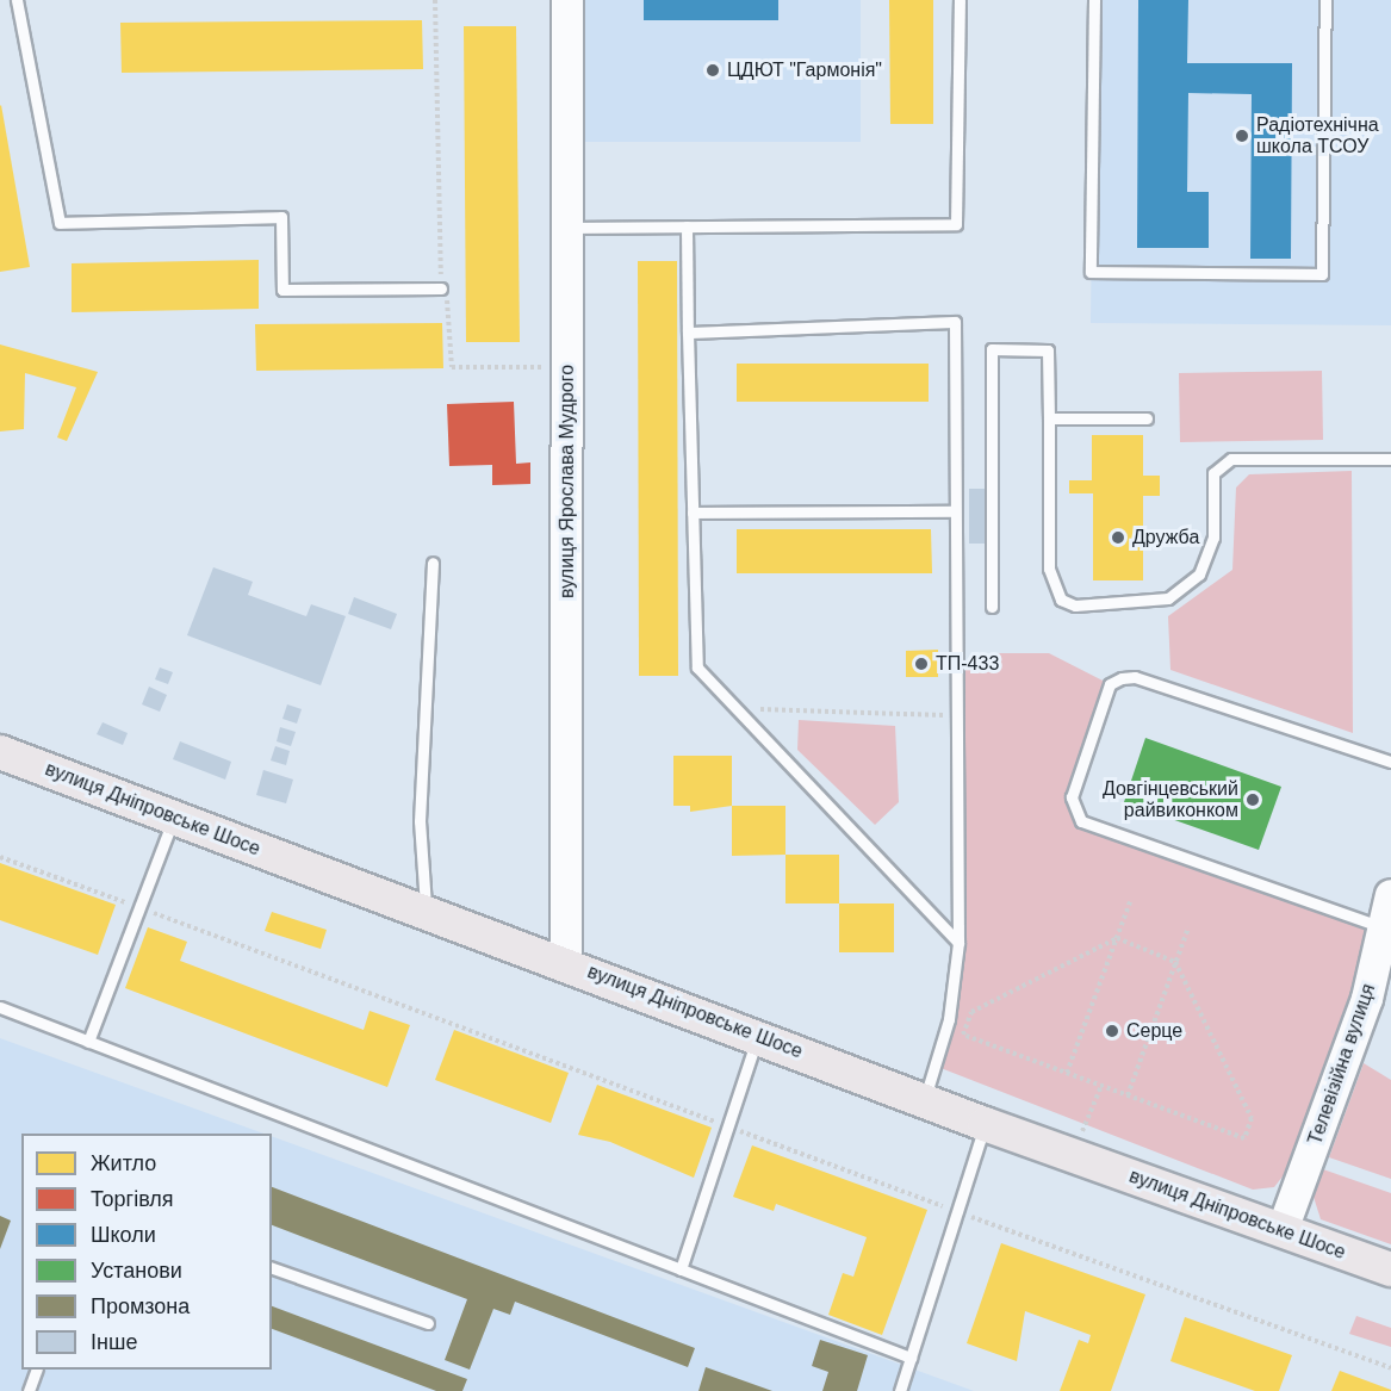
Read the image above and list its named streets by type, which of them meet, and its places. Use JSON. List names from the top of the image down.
{
  "streets": {
    "main road": ["вулиця Дніпровське Шосе"],
    "street": ["вулиця Ярослава Мудрого", "Телевізійна вулиця"]
  },
  "crossings": [
    ["вулиця Ярослава Мудрого", "вулиця Дніпровське Шосе"],
    ["вулиця Дніпровське Шосе", "Телевізійна вулиця"]
  ],
  "places": [
    "ЦДЮТ \"Гармонія\"",
    "Радіотехнічна школа ТСОУ",
    "Дружба",
    "ТП-433",
    "Довгінцевський райвиконком",
    "Серце"
  ],
  "legend": [
    "Житло",
    "Торгівля",
    "Школи",
    "Установи",
    "Промзона",
    "Інше"
  ]
}
